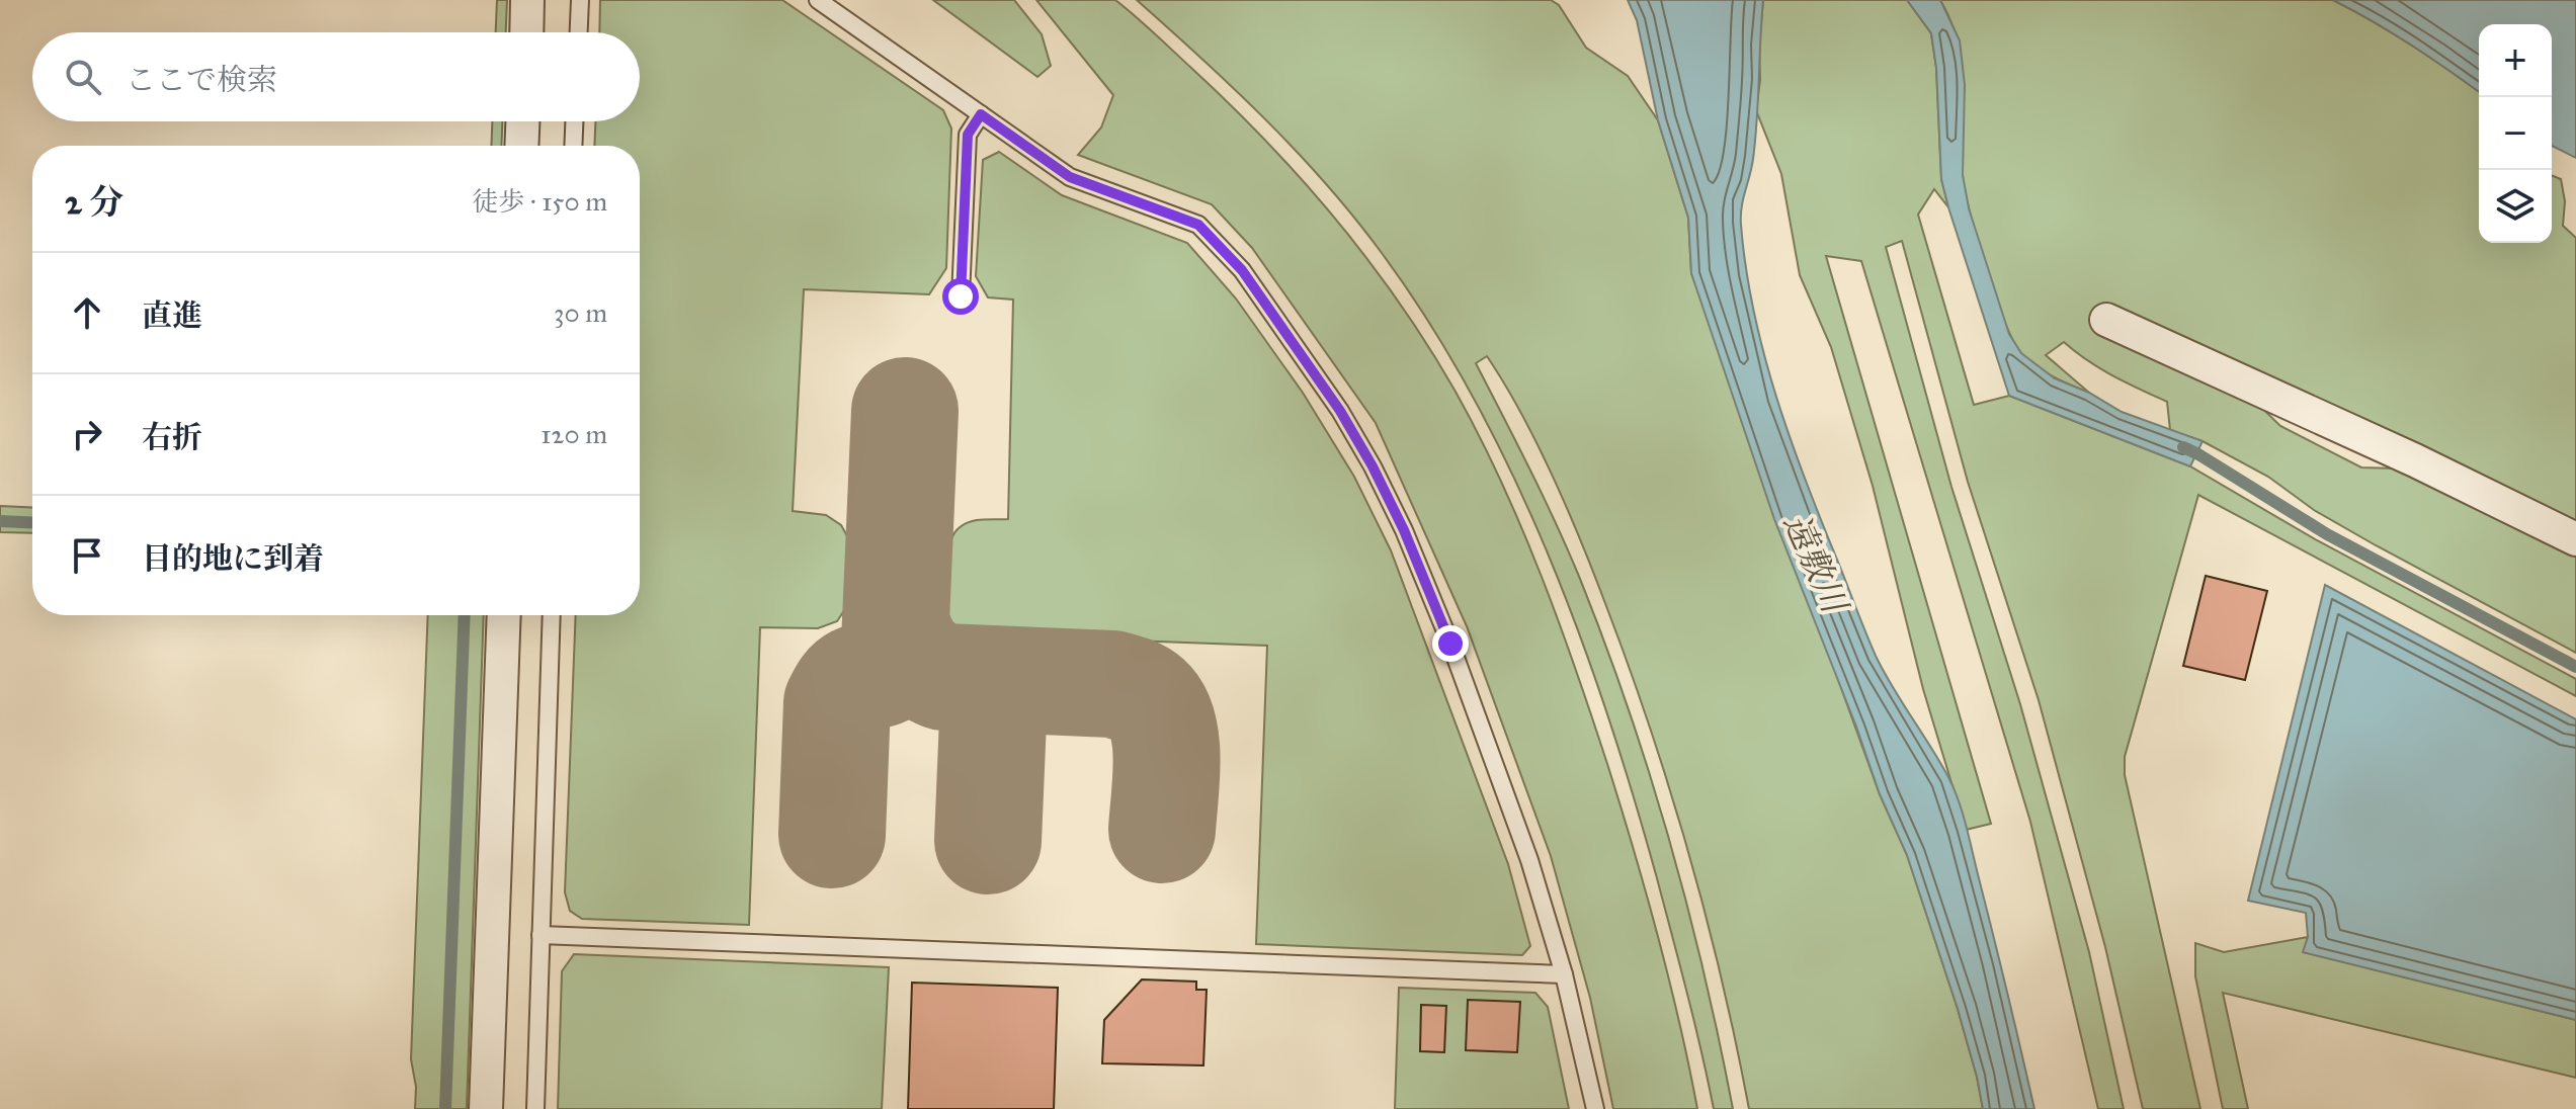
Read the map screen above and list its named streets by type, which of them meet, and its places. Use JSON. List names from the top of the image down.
{
  "water": ["遠敷川"],
  "page": {
    "map_buttons": ["+", "−"],
    "search": "ここで検索",
    "heading": ["2 分", "徒歩 · 150 m"],
    "list": [
      ["直進", "30 m"],
      ["右折", "120 m"],
      "目的地に到着"
    ]
  }
}
